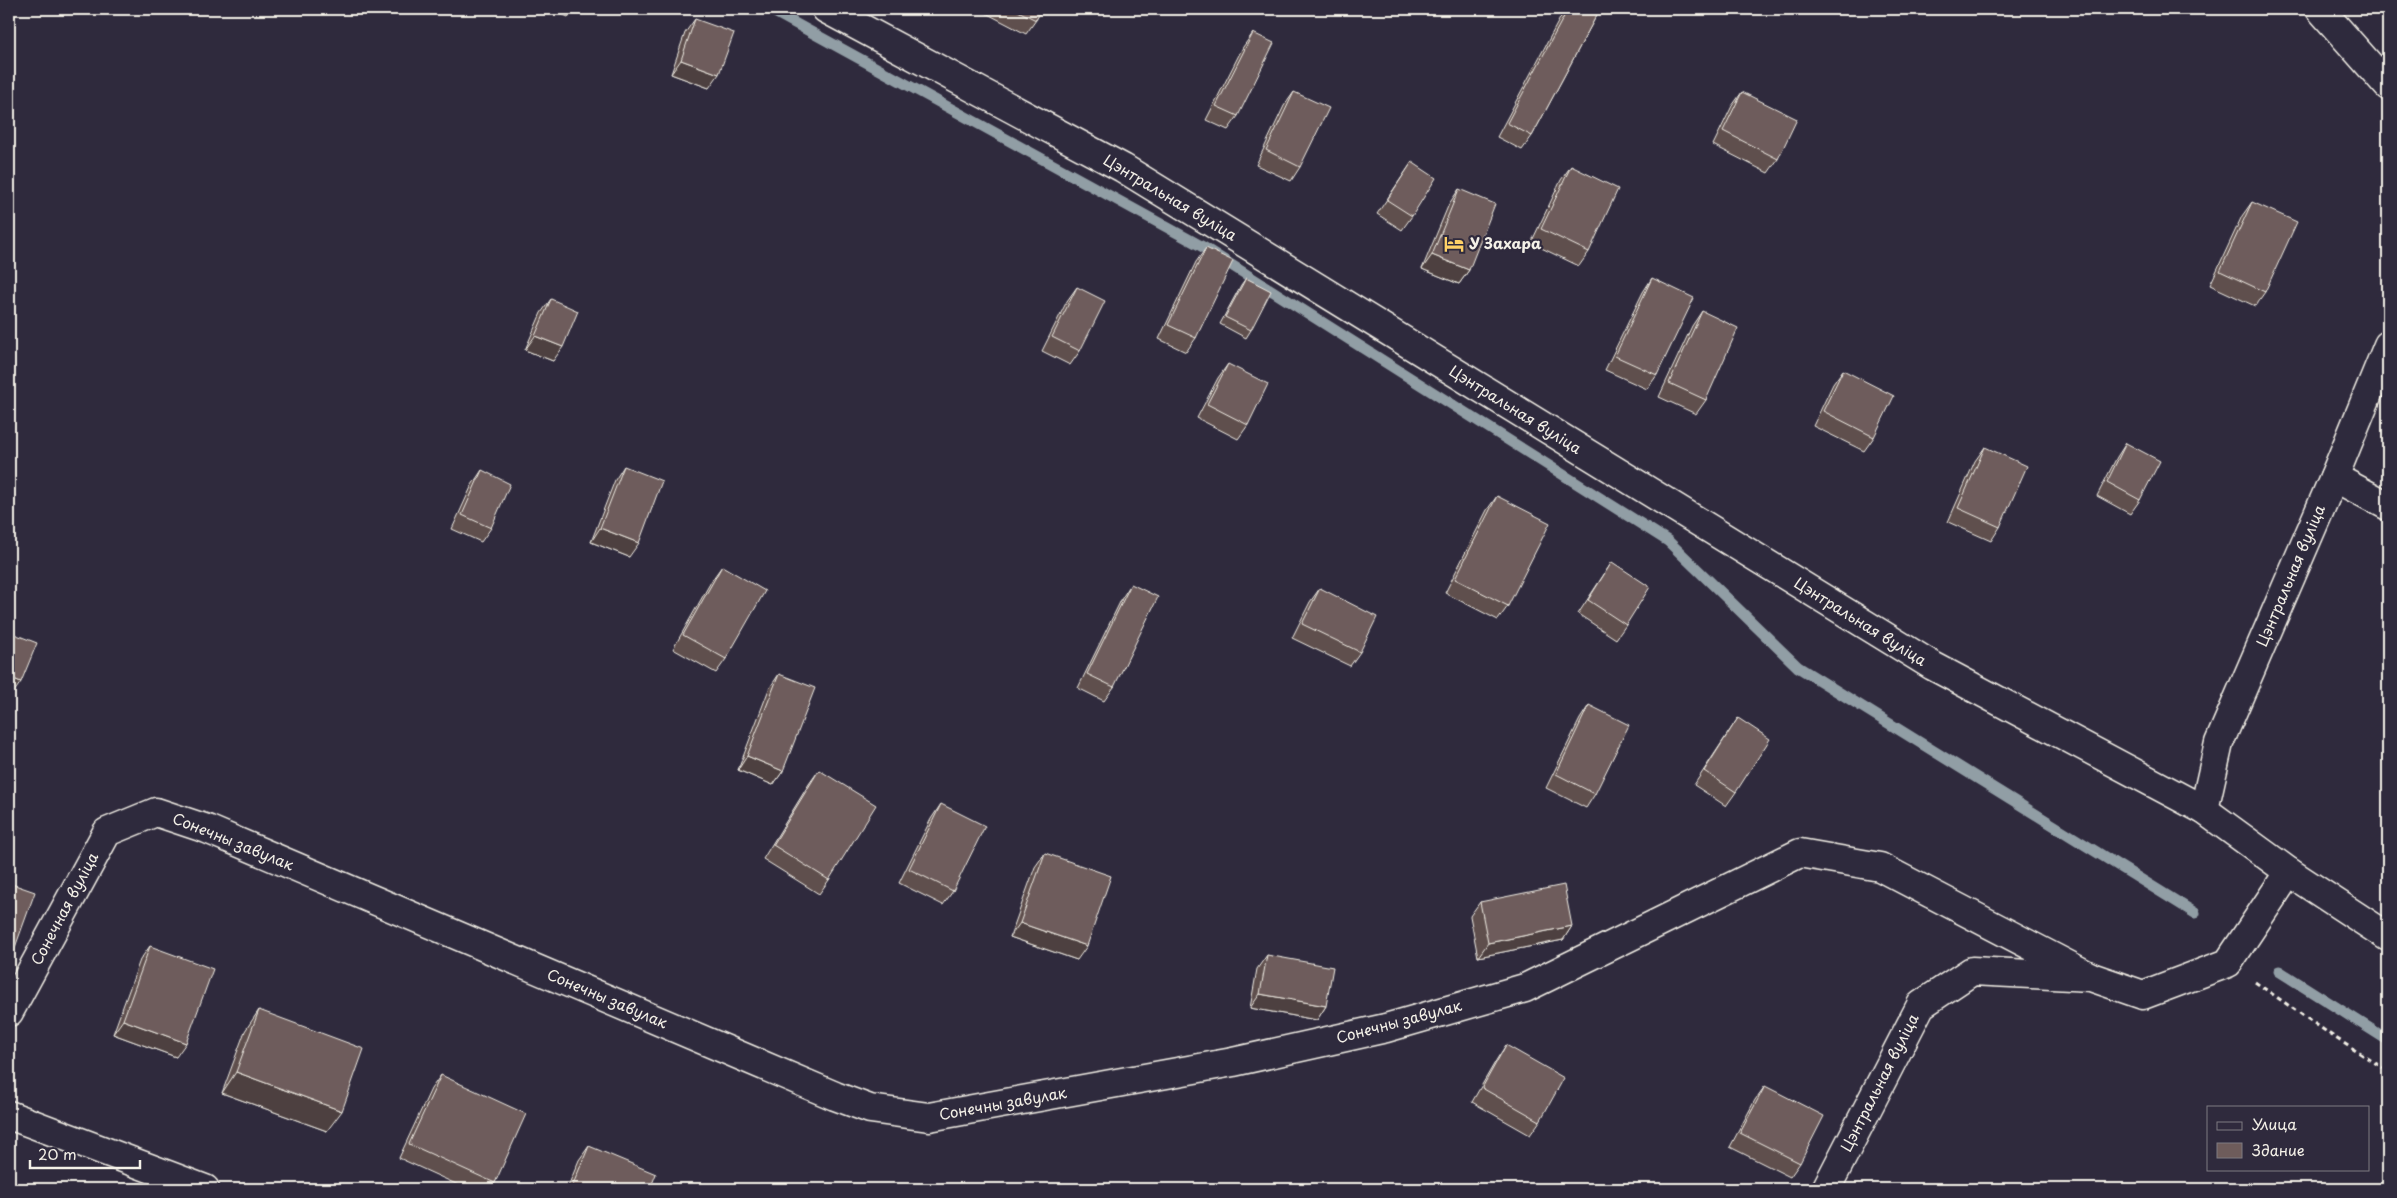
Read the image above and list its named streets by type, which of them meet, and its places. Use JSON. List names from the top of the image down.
{
  "streets": {
    "street": ["Цэнтральная вуліца", "Сонечны завулак", "Сонечная вуліца"]
  },
  "crossings": [
    ["Цэнтральная вуліца", "Сонечны завулак"],
    ["Сонечны завулак", "Сонечная вуліца"]
  ],
  "places": {
    "hotel": ["У Захара"]
  },
  "legend": ["Улица", "Здание"],
  "scale_bar": "20 m"
}
